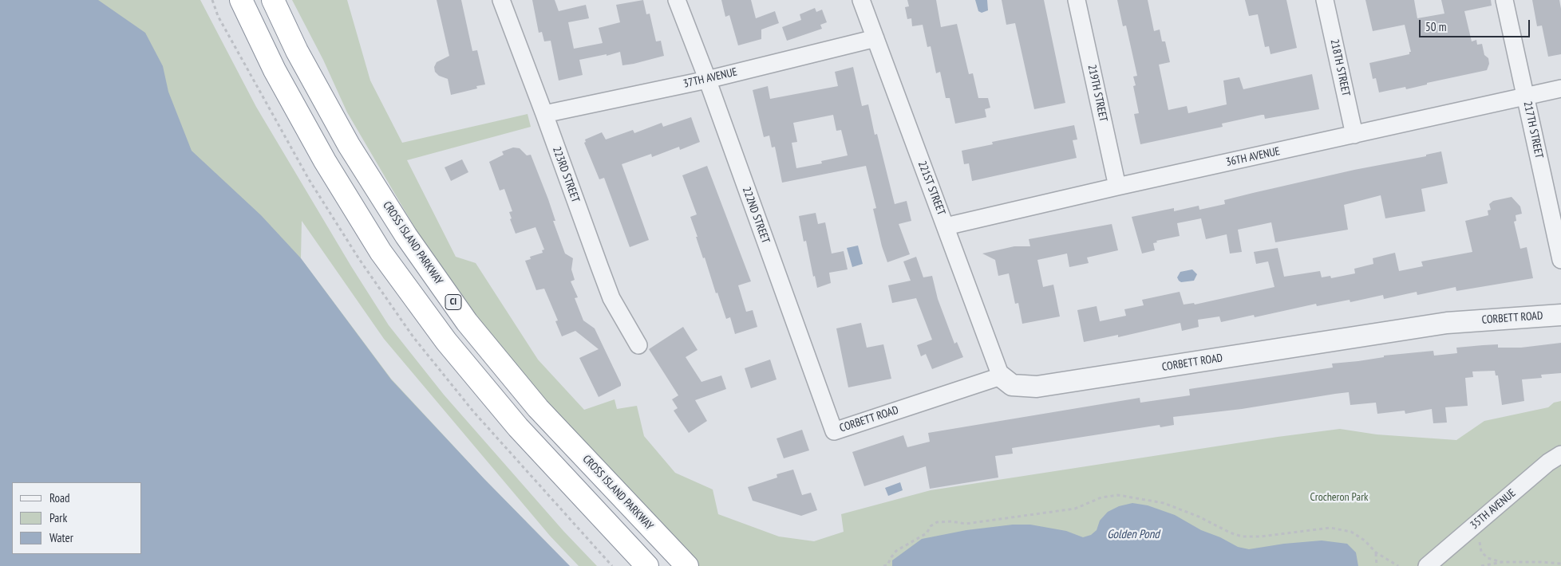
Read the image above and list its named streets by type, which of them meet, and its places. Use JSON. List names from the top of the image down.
{
  "streets": {
    "highway": ["CROSS ISLAND PARKWAY", "CI"],
    "street": [
      "218TH STREET",
      "37TH AVENUE",
      "219TH STREET",
      "217TH STREET",
      "36TH AVENUE",
      "223RD STREET",
      "221ST STREET",
      "222ND STREET",
      "CORBETT ROAD",
      "35TH AVENUE"
    ]
  },
  "crossings": [
    ["218TH STREET", "36TH AVENUE"],
    ["37TH AVENUE", "223RD STREET"],
    ["37TH AVENUE", "221ST STREET"],
    ["37TH AVENUE", "222ND STREET"],
    ["219TH STREET", "36TH AVENUE"],
    ["217TH STREET", "36TH AVENUE"],
    ["36TH AVENUE", "221ST STREET"],
    ["221ST STREET", "CORBETT ROAD"],
    ["222ND STREET", "CORBETT ROAD"]
  ],
  "water": ["Golden Pond"],
  "parks": ["Crocheron Park"],
  "legend": ["Road", "Park", "Water"],
  "scale_bar": "50 m"
}
